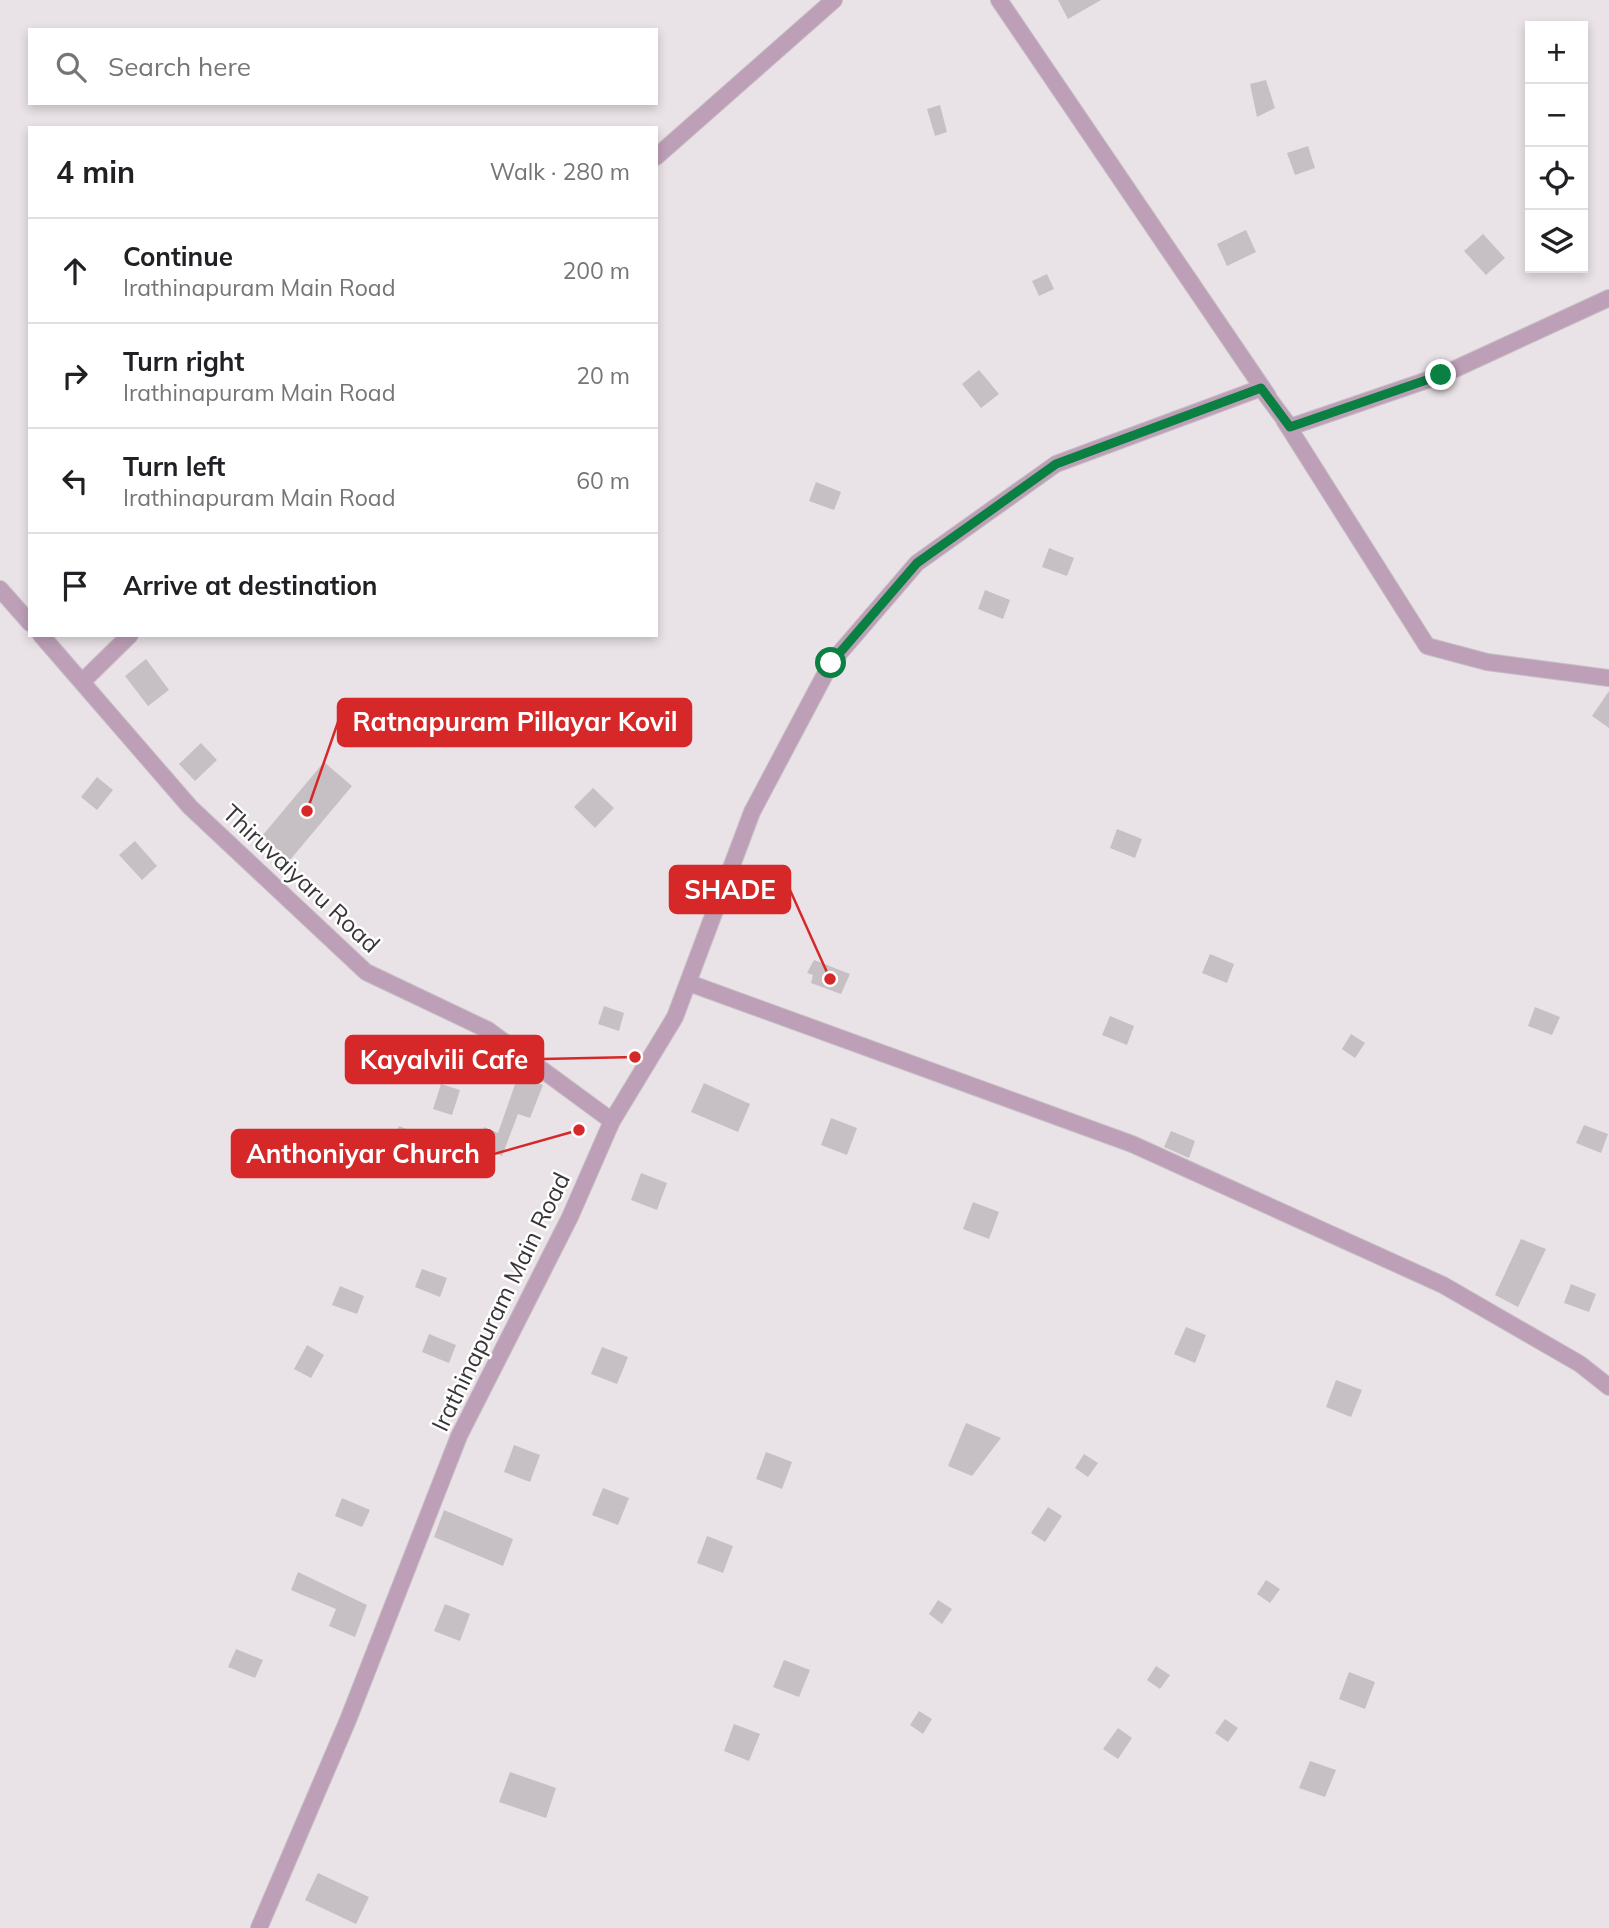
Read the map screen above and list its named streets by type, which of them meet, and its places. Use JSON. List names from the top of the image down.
{
  "streets": {
    "street": ["Thiruvaiyaru Road", "Irathinapuram Main Road"]
  },
  "crossings": [
    ["Thiruvaiyaru Road", "Irathinapuram Main Road"]
  ],
  "places": [
    "Ratnapuram Pillayar Kovil",
    "SHADE",
    "Kayalvili Cafe",
    "Anthoniyar Church"
  ],
  "page": {
    "map_buttons": ["+", "−"],
    "search": "Search here",
    "heading": ["4 min", "Walk · 280 m"],
    "list": [
      ["Continue", "Irathinapuram Main Road", "200 m"],
      ["Turn right", "Irathinapuram Main Road", "20 m"],
      ["Turn left", "Irathinapuram Main Road", "60 m"],
      "Arrive at destination"
    ]
  }
}
